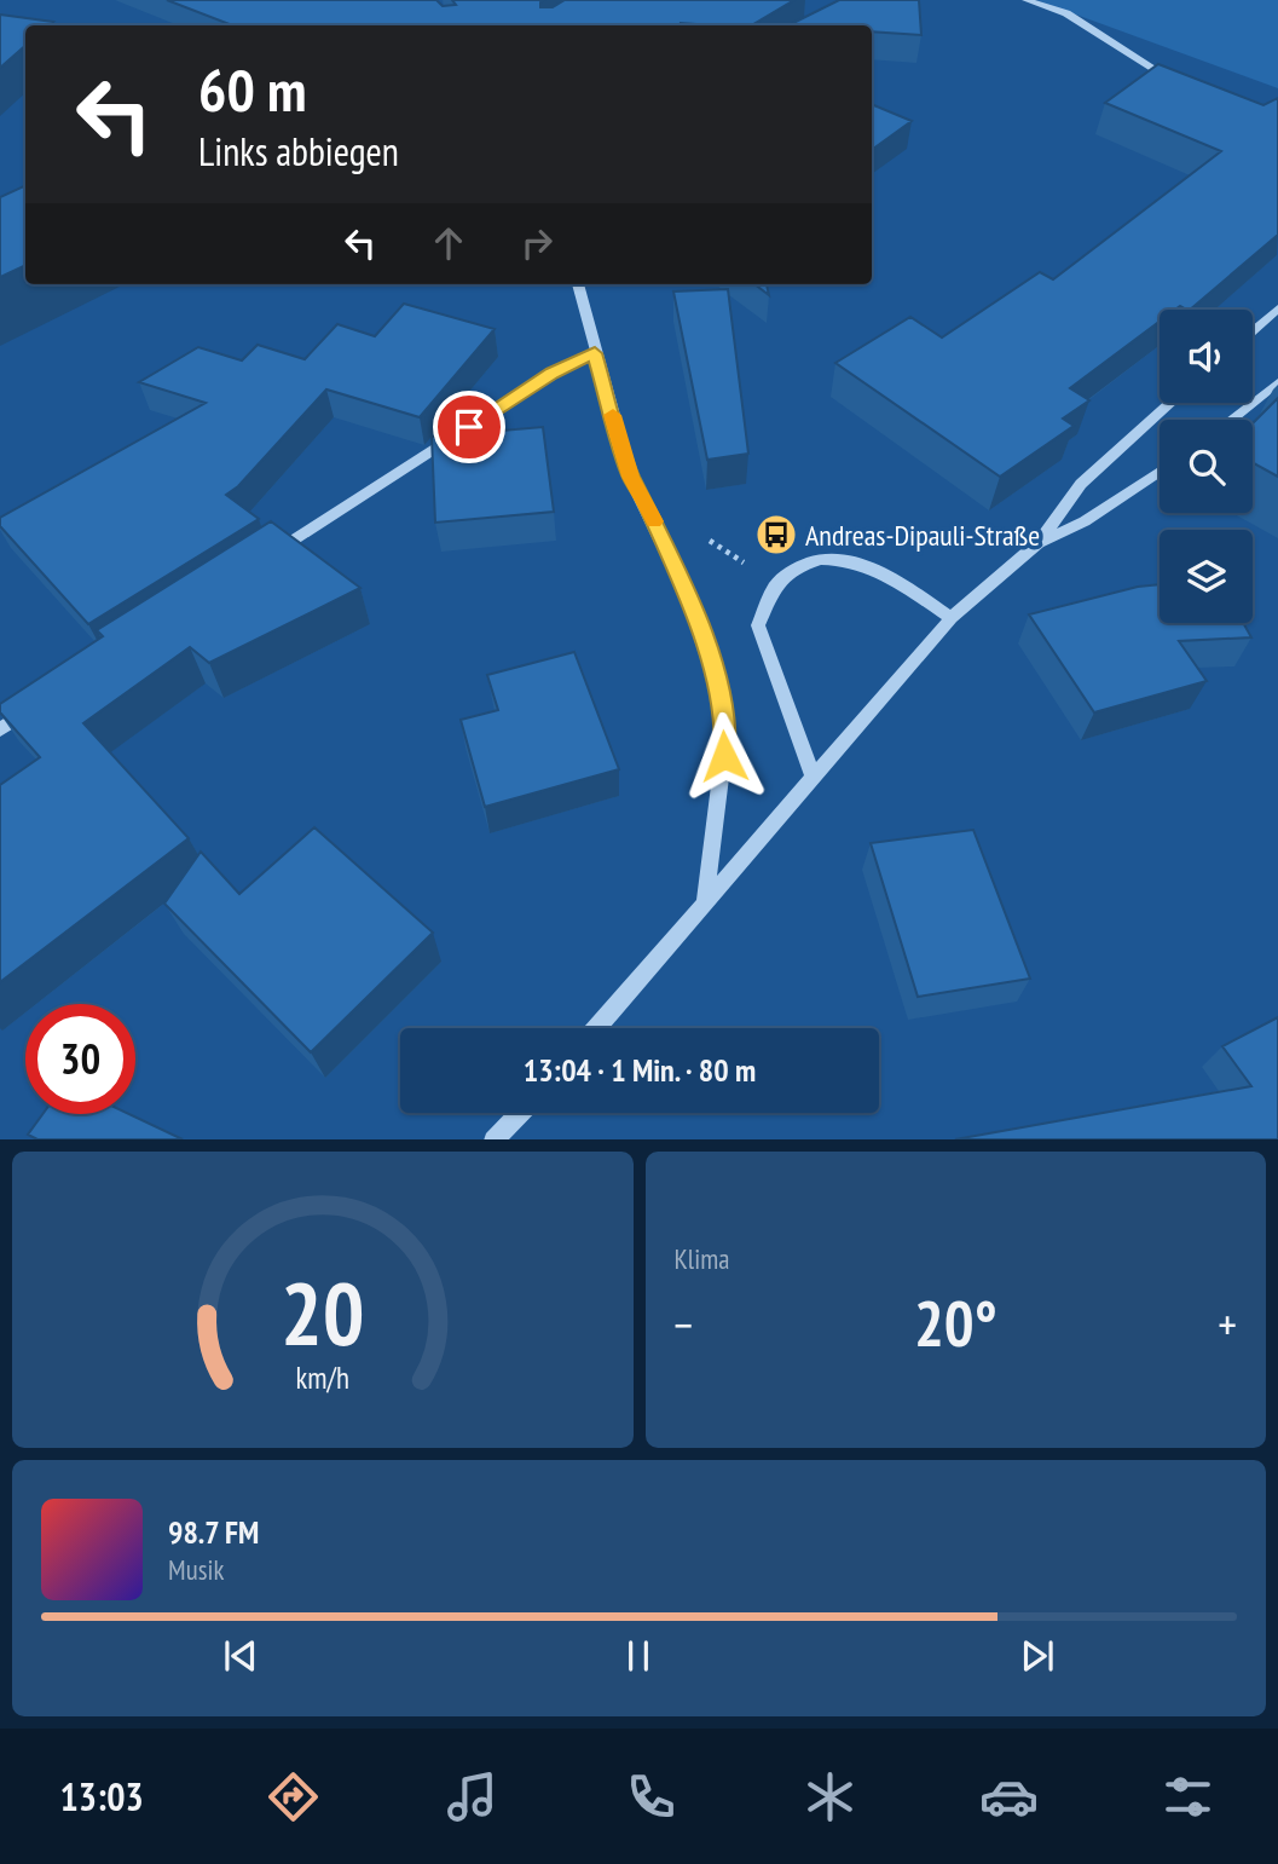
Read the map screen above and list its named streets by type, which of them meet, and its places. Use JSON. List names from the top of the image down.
{
  "places": {
    "bus stop": ["Andreas-Dipauli-Straße"]
  },
  "page": {
    "turn": ["60 m", "Links abbiegen"],
    "limit": "30",
    "trip": "13:04 · 1 Min. · 80 m",
    "tile": "Klima",
    "heat": ["−", "20°", "+"],
    "song": ["98.7 FM", "Musik"],
    "tabs": "13:03",
    "gauge": ["20", "km/h"]
  }
}
